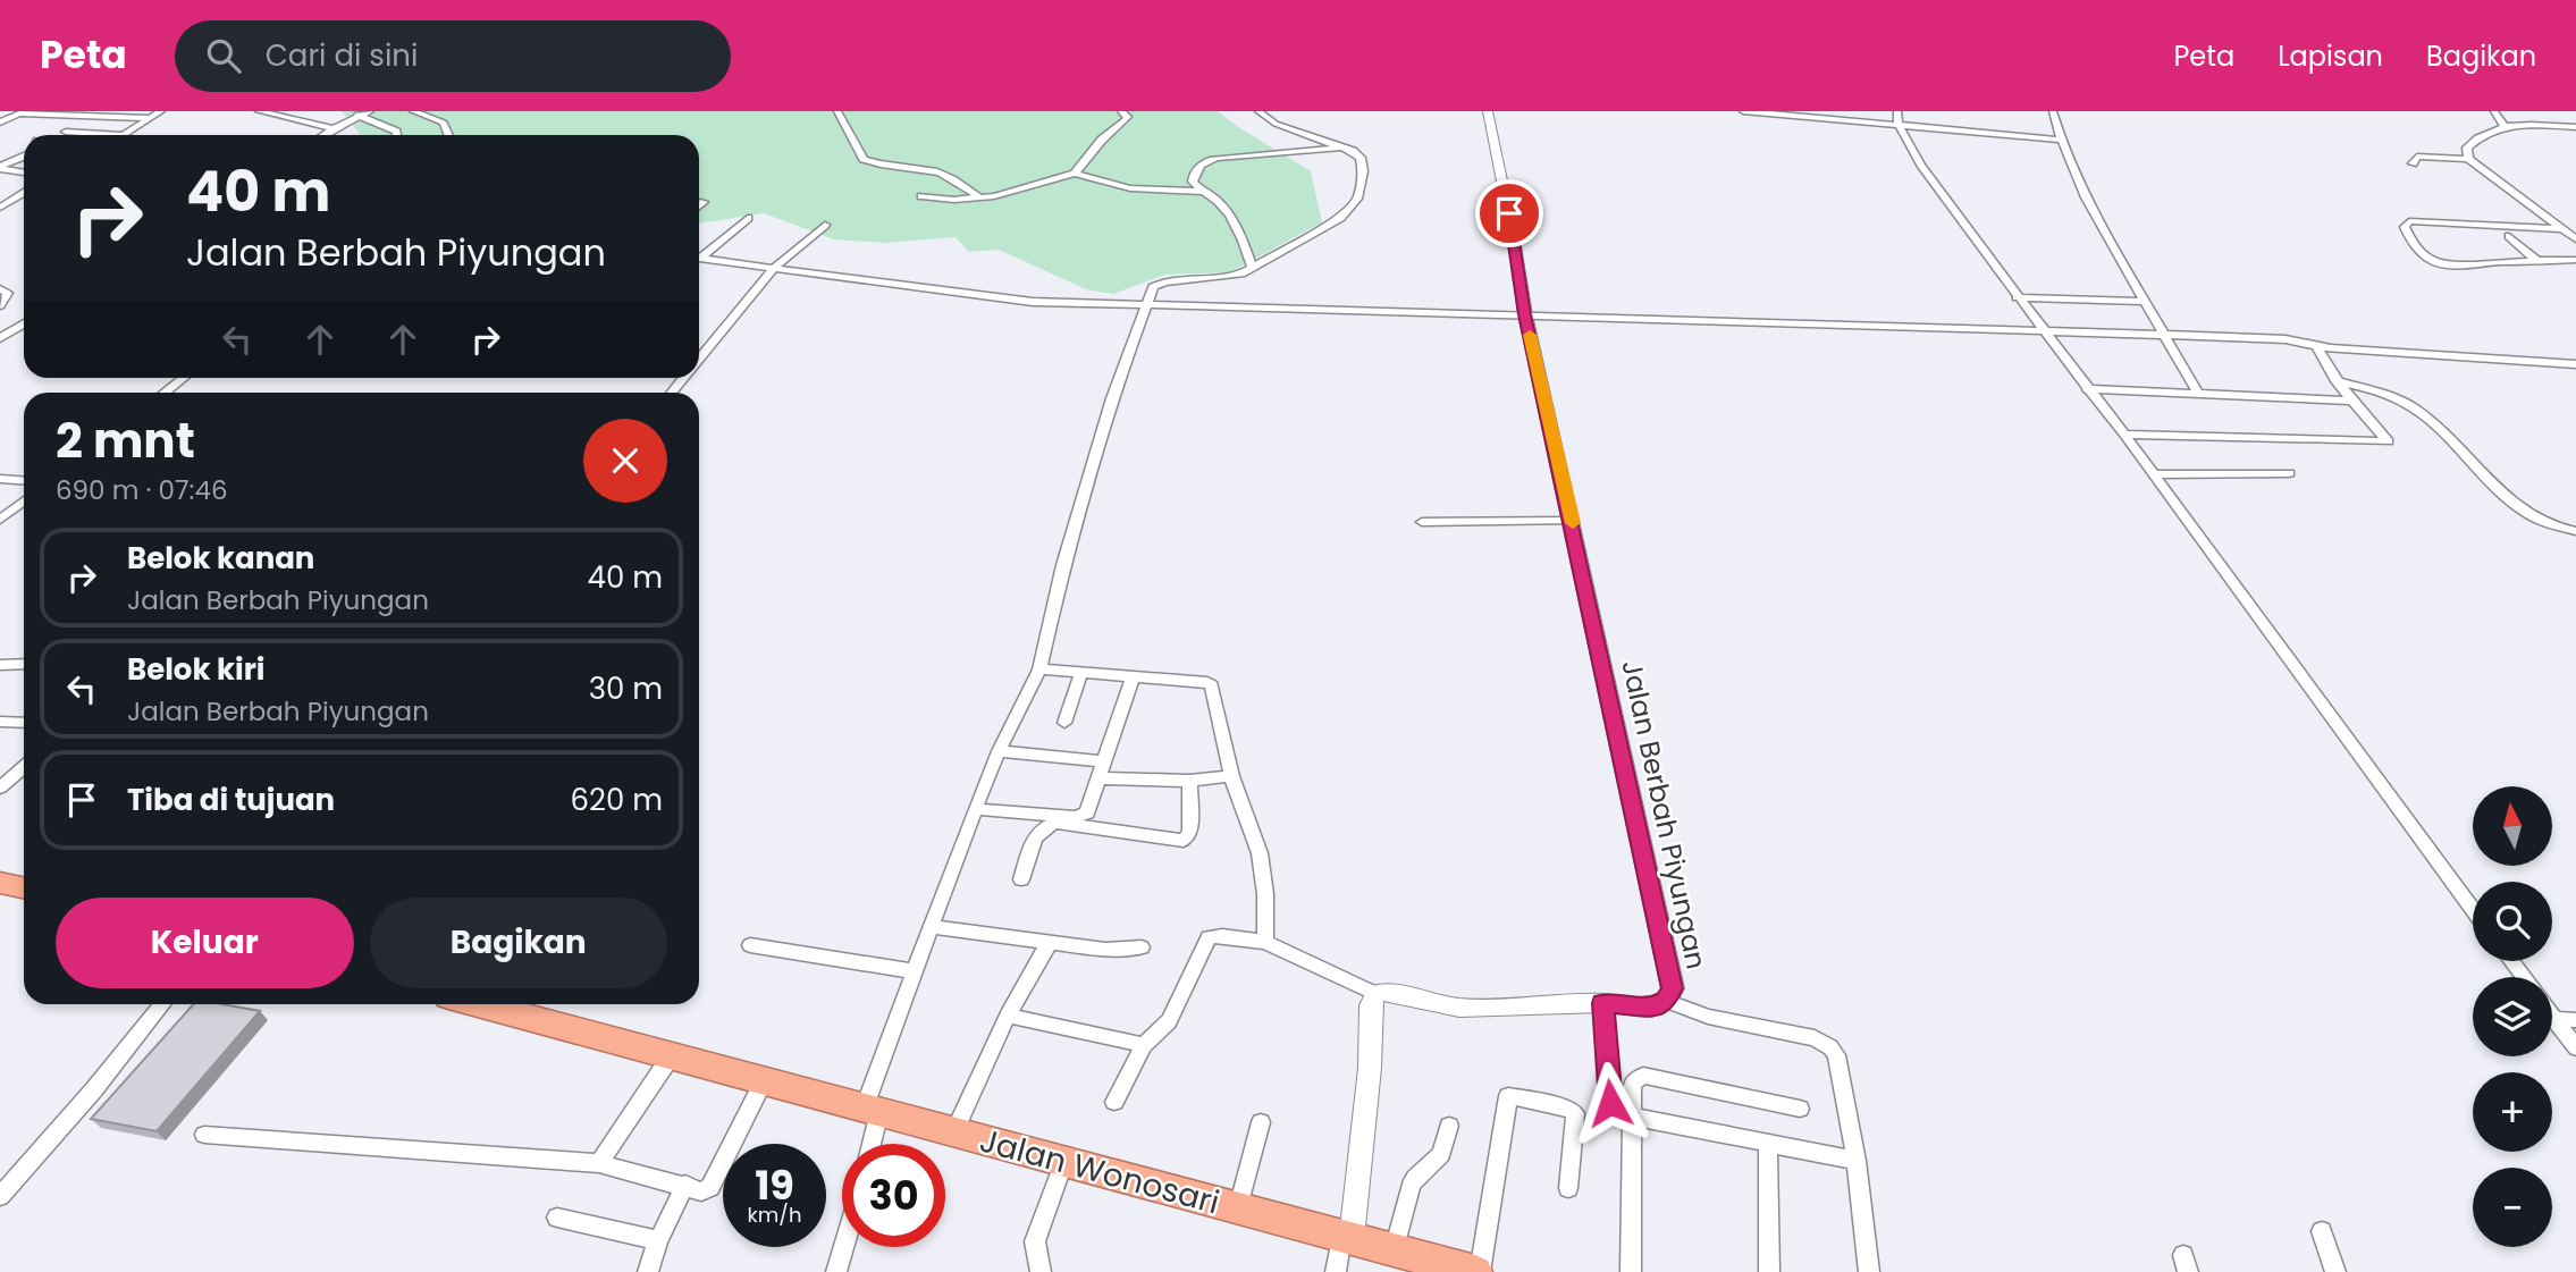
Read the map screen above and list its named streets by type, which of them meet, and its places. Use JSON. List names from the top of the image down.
{
  "streets": {
    "highway": ["Jalan Wonosari"],
    "street": ["Jalan Berbah Piyungan"]
  },
  "north": "top",
  "page": {
    "header": "Peta",
    "search": "Cari di sini",
    "nav": ["Peta", "Lapisan", "Bagikan"],
    "turn": ["40 m", "Jalan Berbah Piyungan"],
    "heading": ["2 mnt", "690 m · 07:46"],
    "list": [
      {
        "name": "Belok kanan",
        "note": "Jalan Berbah Piyungan",
        "value": "40 m"
      },
      {
        "name": "Belok kiri",
        "note": "Jalan Berbah Piyungan",
        "value": "30 m"
      },
      {
        "name": "Tiba di tujuan",
        "value": "620 m"
      }
    ],
    "map_buttons": ["+", "−"],
    "buttons": ["Keluar", "Bagikan"],
    "speed": "19 km/h",
    "limit": "30"
  }
}
